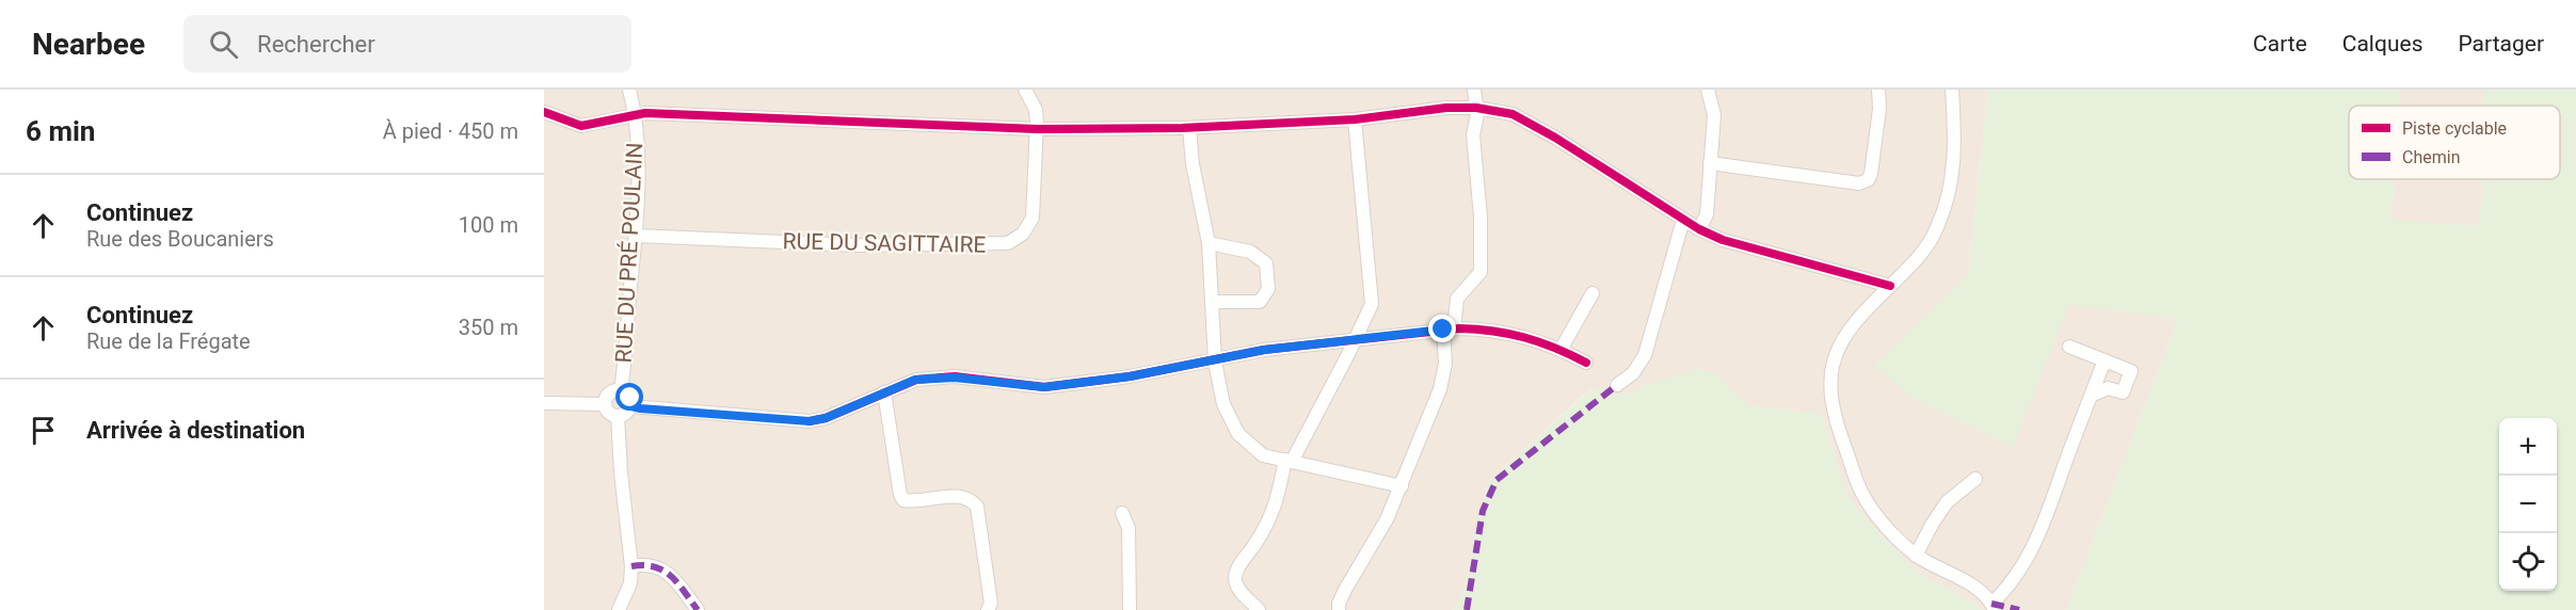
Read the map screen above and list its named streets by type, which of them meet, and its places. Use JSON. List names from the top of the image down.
{
  "streets": {
    "street": ["RUE DU SAGITTAIRE", "RUE DU PRÉ POULAIN"]
  },
  "crossings": [
    ["RUE DU SAGITTAIRE", "RUE DU PRÉ POULAIN"]
  ],
  "legend": ["Piste cyclable", "Chemin"],
  "page": {
    "header": "Nearbee",
    "search": "Rechercher",
    "nav": ["Carte", "Calques", "Partager"],
    "heading": ["6 min", "À pied · 450 m"],
    "list": [
      ["Continuez", "Rue des Boucaniers", "100 m"],
      ["Continuez", "Rue de la Frégate", "350 m"],
      "Arrivée à destination"
    ],
    "map_buttons": ["+", "−"]
  }
}
